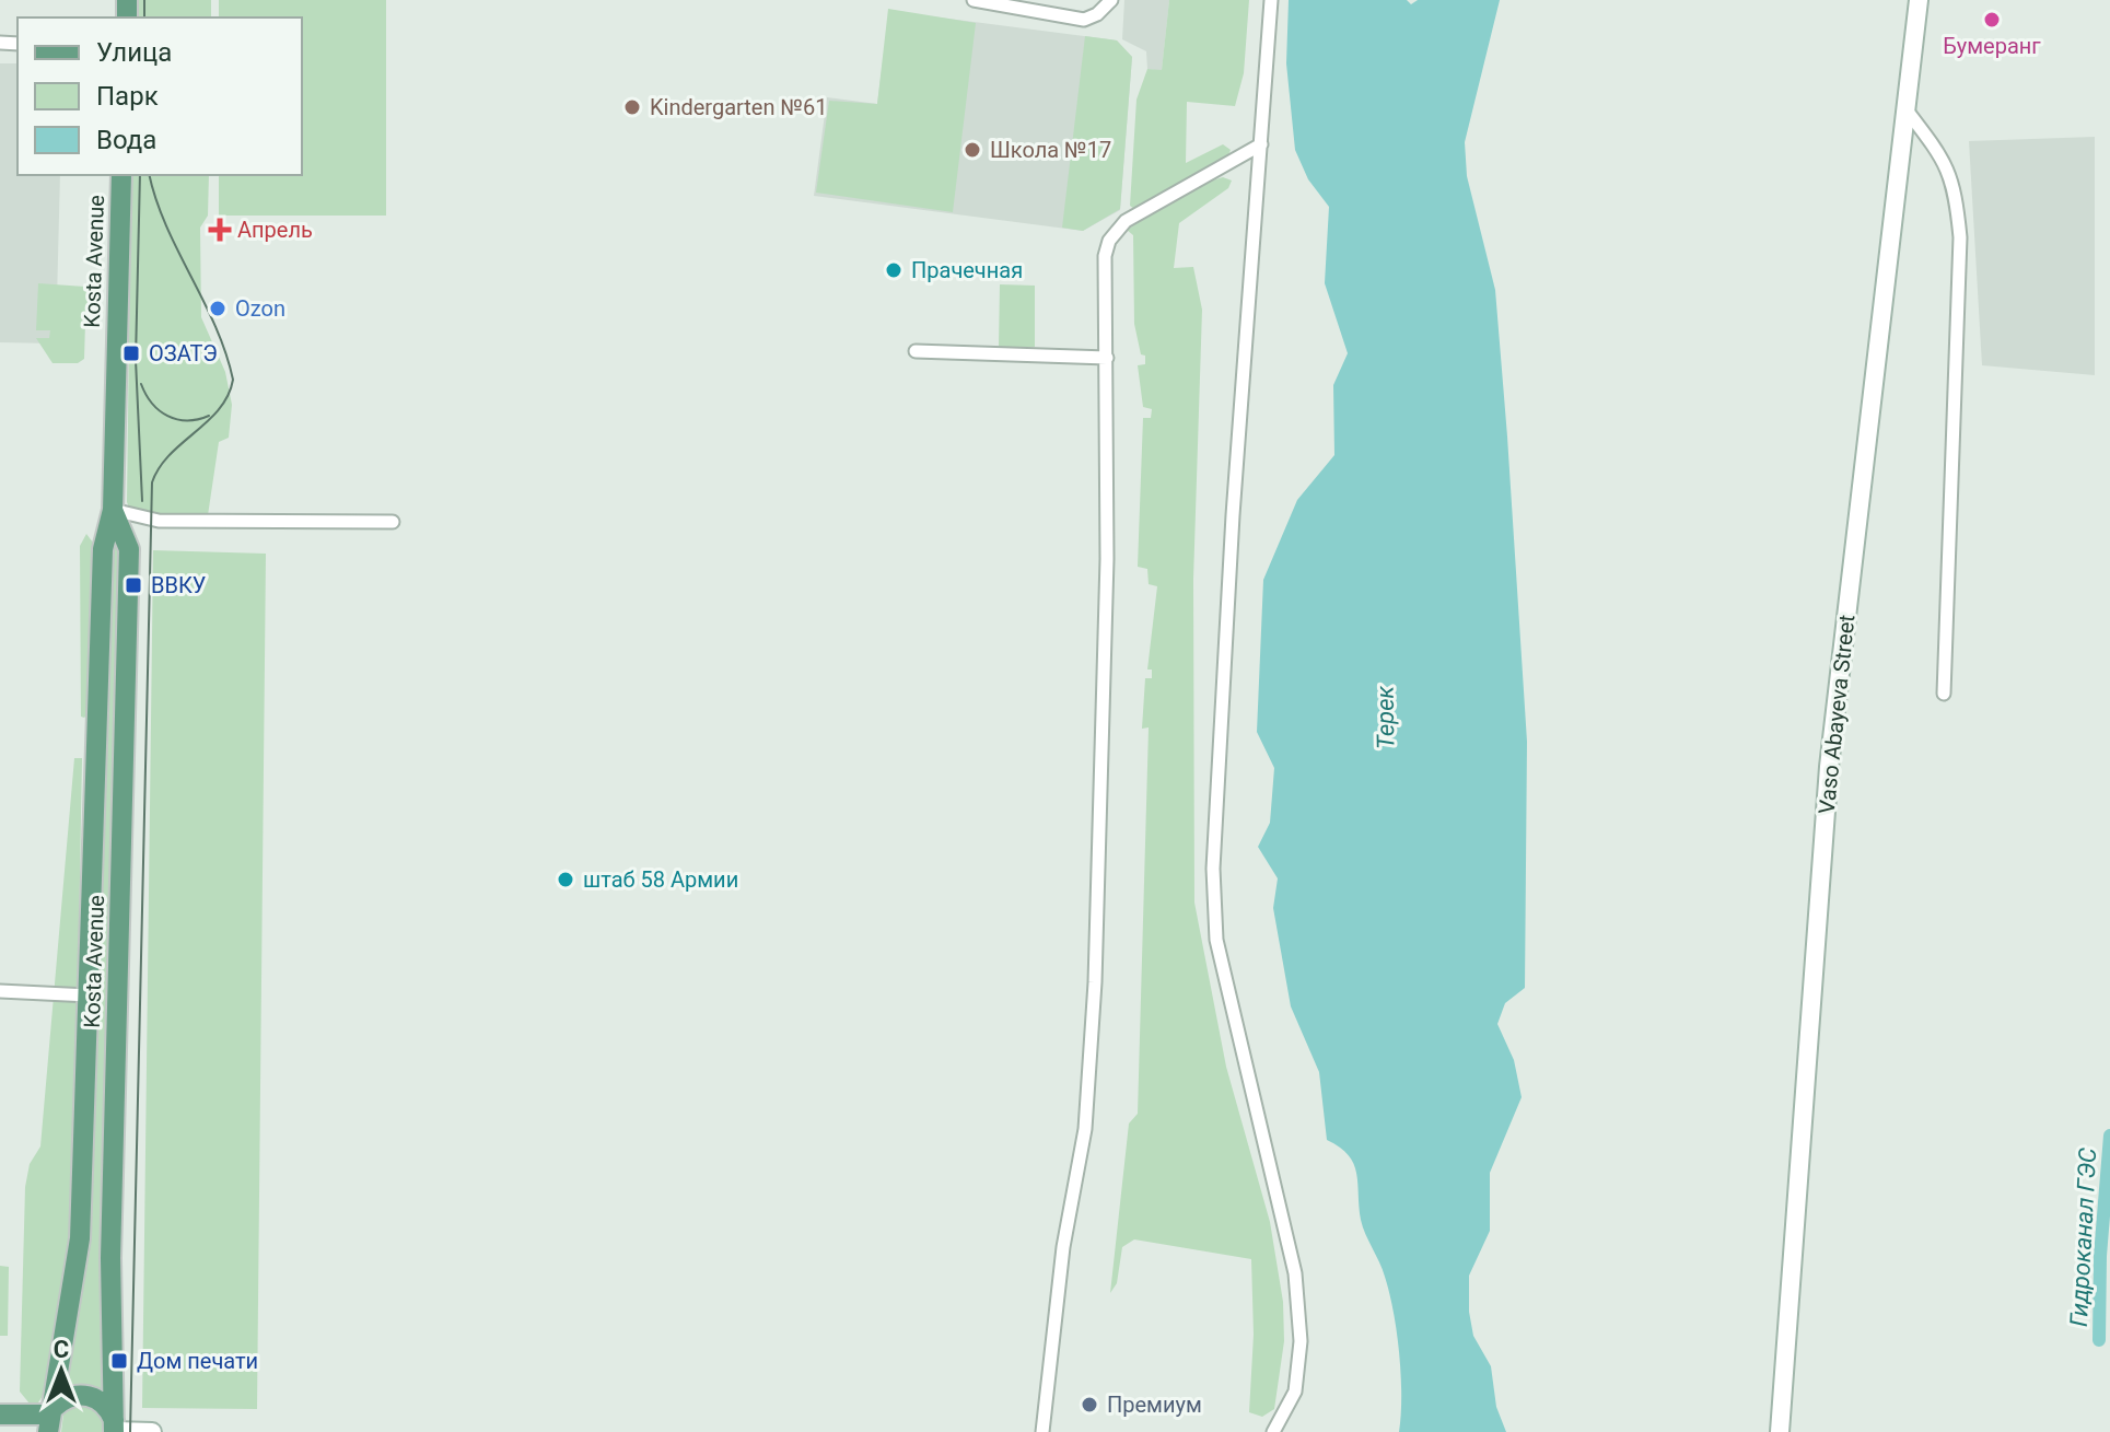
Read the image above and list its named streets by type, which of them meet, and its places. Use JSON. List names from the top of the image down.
{
  "streets": {
    "main road": ["Kosta Avenue", "Vaso Abayeva Street"]
  },
  "water": ["Терек", "Гидроканал ГЭС"],
  "places": {
    "other": [
      "Бумеранг",
      "Kindergarten №61",
      "Школа №17",
      "Прачечная",
      "Ozon",
      "штаб 58 Армии",
      "Премиум"
    ],
    "health": ["Апрель"],
    "transit": ["ОЗАТЭ", "ВВКУ", "Дом печати"]
  },
  "legend": ["Улица", "Парк", "Вода"],
  "north": "top"
}
